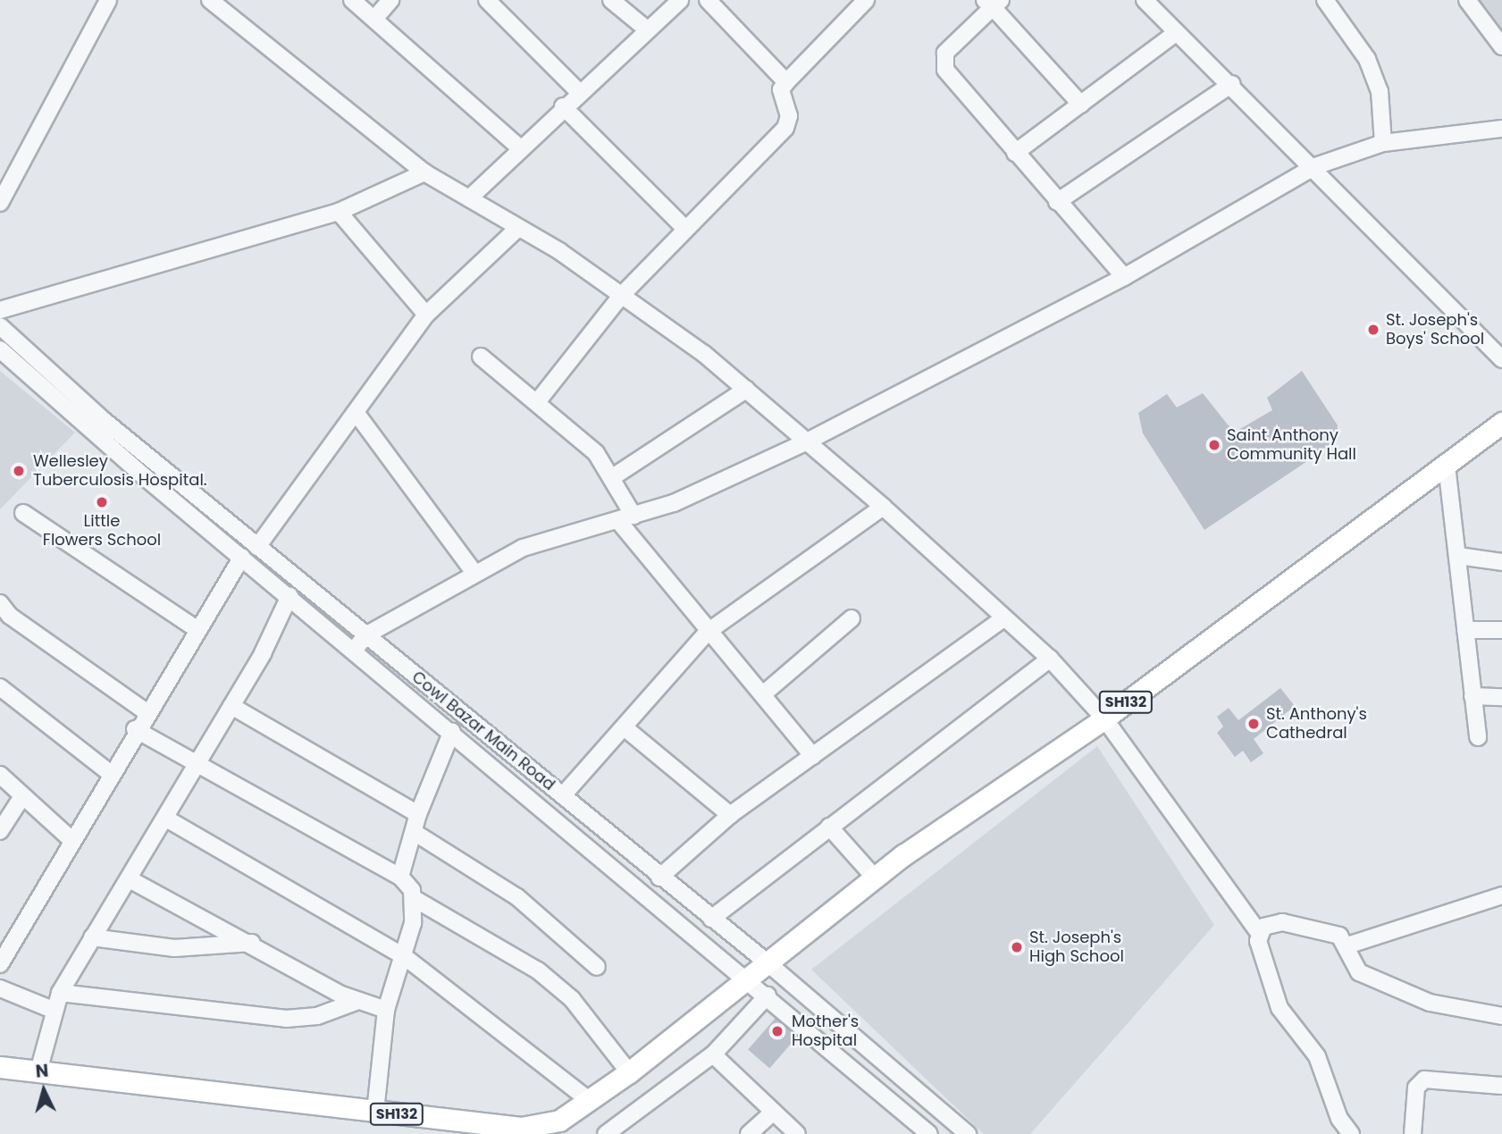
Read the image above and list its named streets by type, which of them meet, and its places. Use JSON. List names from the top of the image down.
{
  "streets": {
    "main road": ["SH132"],
    "street": ["Cowl Bazar Main Road"]
  },
  "crossings": [
    ["SH132", "Cowl Bazar Main Road"]
  ],
  "places": [
    "St. Joseph's Boys' School",
    "Saint Anthony Community Hall",
    "Wellesley Tuberculosis Hospital.",
    "Little Flowers School",
    "St. Anthony's Cathedral",
    "St. Joseph's High School",
    "Mother's Hospital"
  ],
  "north": "top"
}
